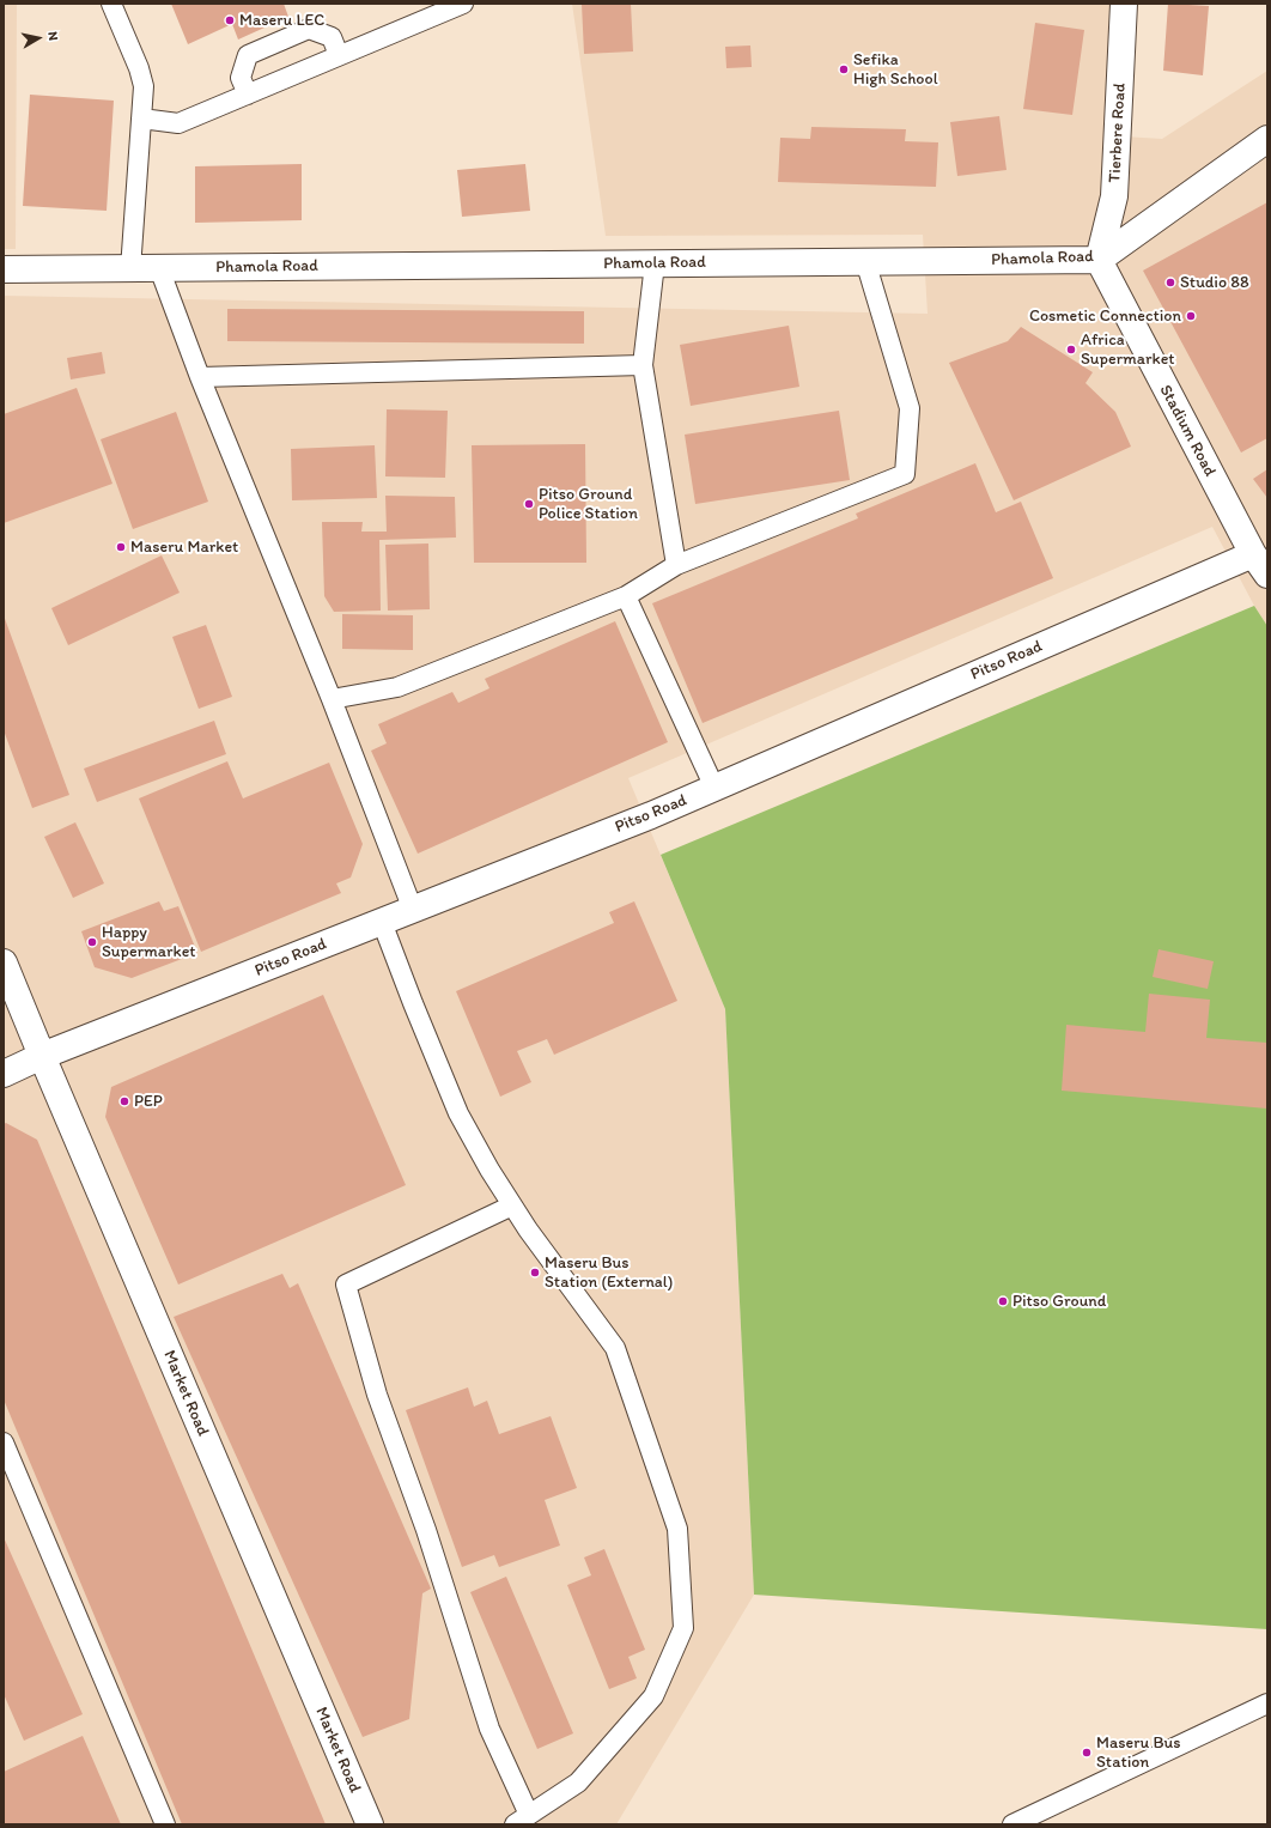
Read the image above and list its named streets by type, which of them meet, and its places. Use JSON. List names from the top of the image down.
{
  "streets": {
    "street": [
      "Tierbere Road",
      "Phamola Road",
      "Stadium Road",
      "Pitso Road",
      "Market Road"
    ]
  },
  "crossings": [
    ["Tierbere Road", "Phamola Road"],
    ["Tierbere Road", "Stadium Road"],
    ["Phamola Road", "Stadium Road"],
    ["Stadium Road", "Pitso Road"],
    ["Pitso Road", "Market Road"]
  ],
  "places": [
    "Maseru LEC",
    "Sefika High School",
    "Studio 88",
    "Cosmetic Connection",
    "Africa Supermarket",
    "Pitso Ground Police Station",
    "Maseru Market",
    "Happy Supermarket",
    "PEP",
    "Maseru Bus Station (External)",
    "Pitso Ground",
    "Maseru Bus Station"
  ],
  "north": "right"
}
